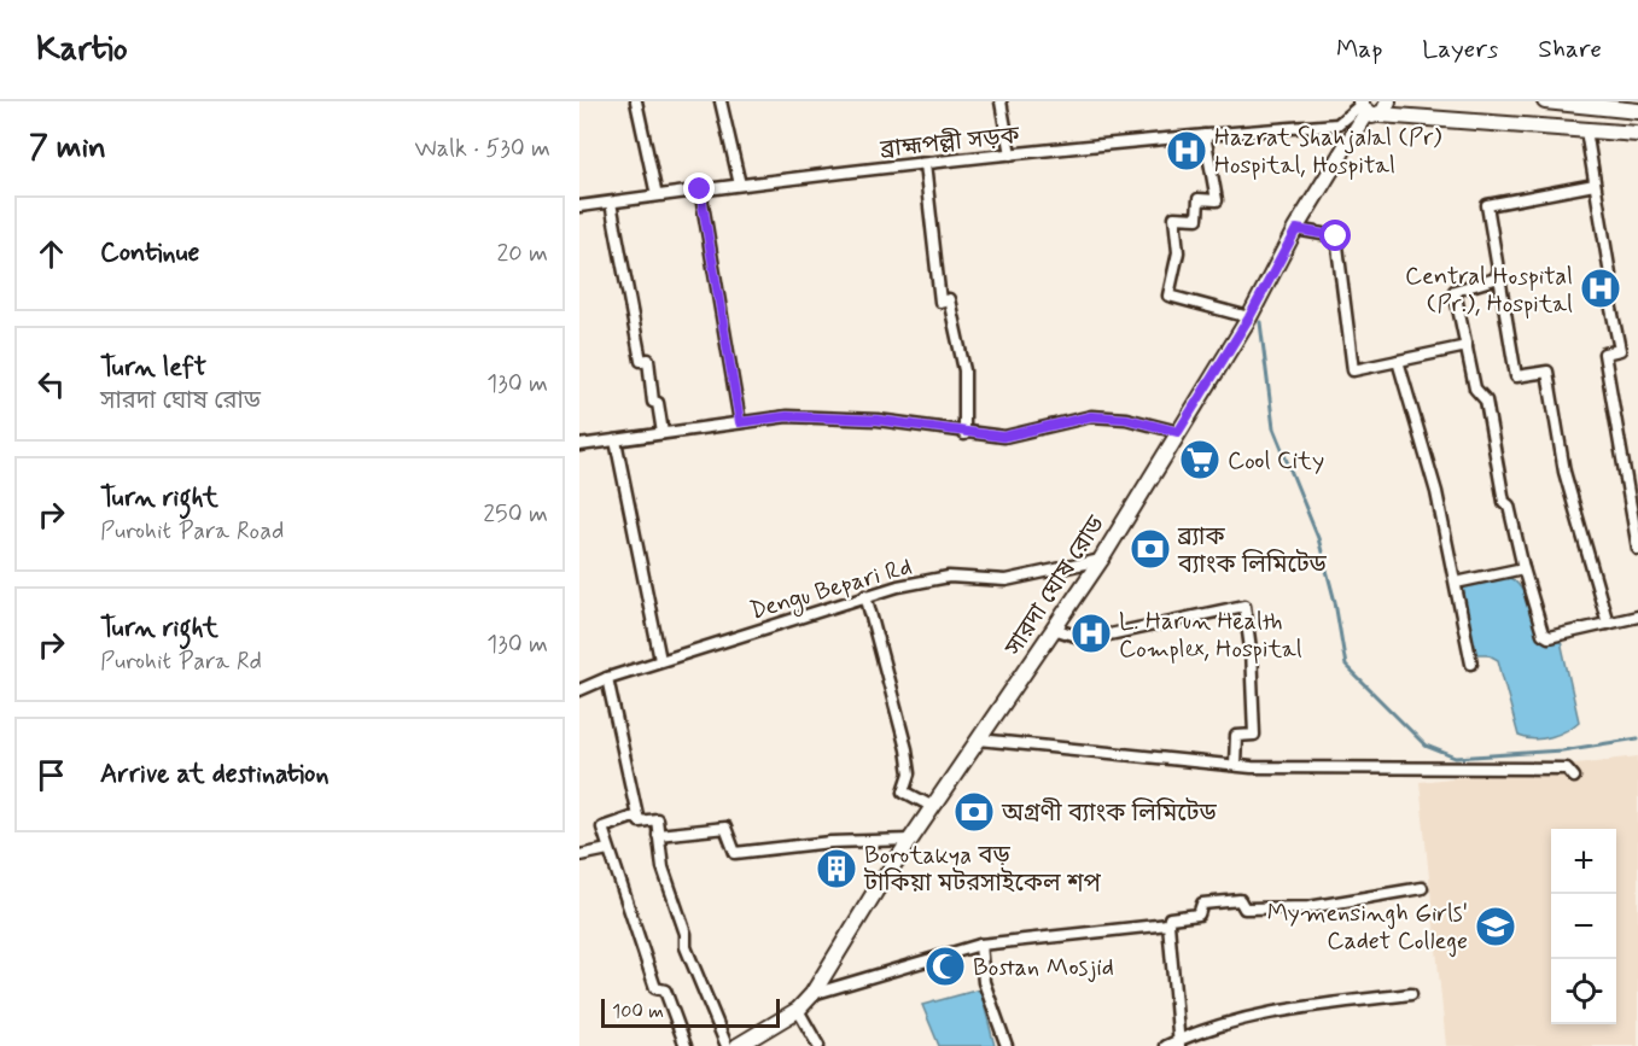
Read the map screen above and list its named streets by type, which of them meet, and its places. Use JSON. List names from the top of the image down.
{
  "streets": {
    "main road": ["সারদা ঘোষ রোড"],
    "street": ["ব্রাহ্মপল্লী সড়ক", "Dengu Bepari Rd"]
  },
  "crossings": [
    ["ব্রাহ্মপল্লী সড়ক", "সারদা ঘোষ রোড"],
    ["সারদা ঘোষ রোড", "Dengu Bepari Rd"]
  ],
  "places": {
    "hospital": ["Hazrat Shahjalal (Pr) Hospital, Hospital", "Central Hospital (Pr.), Hospital", "L. Harun Health Complex, Hospital"],
    "supermarket": ["Cool City"],
    "bank": ["ব্র্যাক ব্যাংক লিমিটেড", "অগ্রণী ব্যাংক লিমিটেড"],
    "building": ["Borotakya বড় টাকিয়া মটরসাইকেল শপ"],
    "school or university": ["Mymensingh Girls' Cadet College"],
    "mosque": ["Bostan Mosjid"]
  },
  "scale_bar": "100 m",
  "page": {
    "header": "Kartio",
    "nav": ["Map", "Layers", "Share"],
    "heading": ["7 min", "Walk · 530 m"],
    "list": [
      ["Continue", "20 m"],
      ["Turn left", "সারদা ঘোষ রোড", "130 m"],
      ["Turn right", "Purohit Para Road", "250 m"],
      ["Turn right", "Purohit Para Rd", "130 m"],
      "Arrive at destination"
    ],
    "map_buttons": ["+", "−"],
    "scale": "100 m"
  }
}
